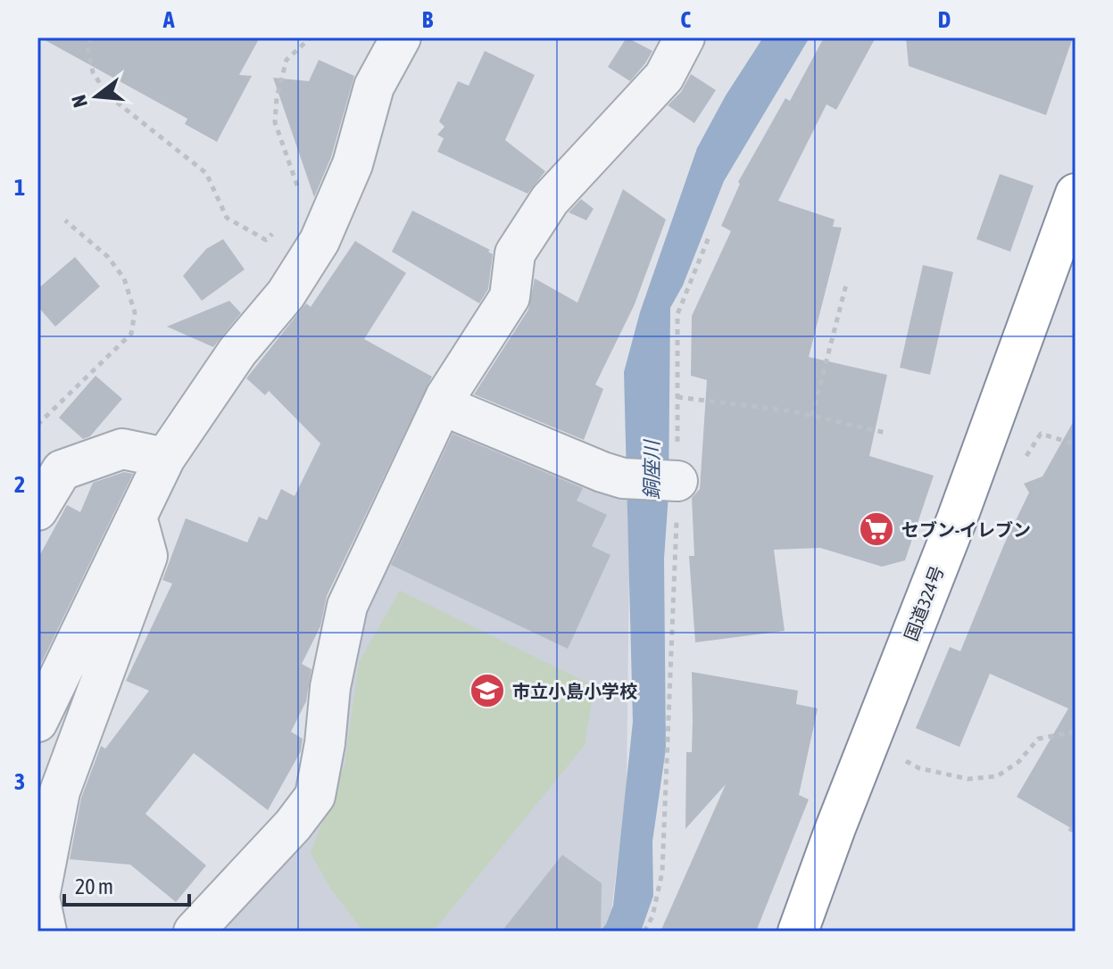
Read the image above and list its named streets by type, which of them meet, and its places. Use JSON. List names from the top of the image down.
{
  "streets": {
    "highway": ["国道324号"]
  },
  "water": ["銅座川"],
  "places": {
    "supermarket": ["セブン-イレブン"],
    "school or university": ["市立小島小学校"]
  },
  "scale_bar": "20 m",
  "north": "left",
  "grid": {
    "columns": [
      "A",
      "B",
      "C",
      "D"
    ],
    "rows": ["1", "2", "3"]
  }
}
